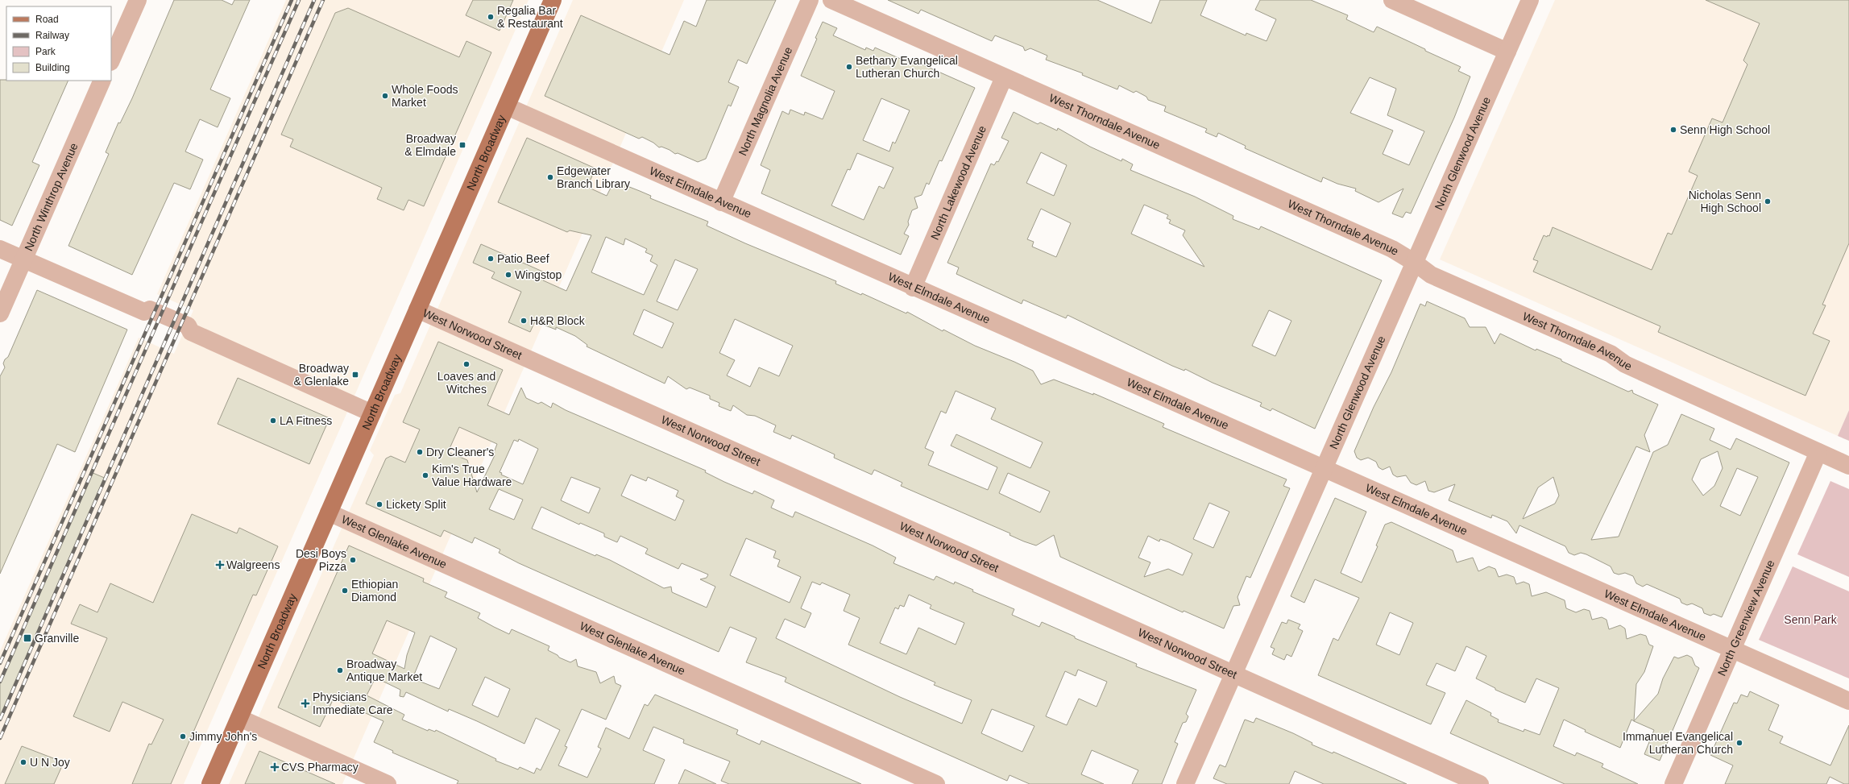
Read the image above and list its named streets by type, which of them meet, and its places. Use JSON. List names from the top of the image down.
{
  "streets": {
    "main road": ["North Broadway"],
    "street": [
      "North Magnolia Avenue",
      "West Thorndale Avenue",
      "North Glenwood Avenue",
      "North Lakewood Avenue",
      "West Elmdale Avenue",
      "North Winthrop Avenue",
      "West Norwood Street",
      "West Glenlake Avenue",
      "North Greenview Avenue"
    ]
  },
  "crossings": [
    ["North Magnolia Avenue", "West Elmdale Avenue"],
    ["West Thorndale Avenue", "North Glenwood Avenue"],
    ["West Thorndale Avenue", "North Lakewood Avenue"],
    ["West Thorndale Avenue", "North Greenview Avenue"],
    ["North Broadway", "West Elmdale Avenue"],
    ["North Broadway", "West Norwood Street"],
    ["North Broadway", "West Glenlake Avenue"],
    ["North Glenwood Avenue", "West Elmdale Avenue"],
    ["North Glenwood Avenue", "West Norwood Street"],
    ["North Lakewood Avenue", "West Elmdale Avenue"],
    ["West Elmdale Avenue", "North Greenview Avenue"]
  ],
  "parks": ["Senn Park"],
  "places": {
    "other": [
      "Regalia Bar & Restaurant",
      "Bethany Evangelical Lutheran Church",
      "Whole Foods Market",
      "Senn High School",
      "Edgewater Branch Library",
      "Nicholas Senn High School",
      "Patio Beef",
      "Wingstop",
      "H&R Block",
      "Loaves and Witches",
      "LA Fitness",
      "Dry Cleaner's",
      "Kim's True Value Hardware",
      "Lickety Split",
      "Desi Boys Pizza",
      "Ethiopian Diamond",
      "Broadway Antique Market",
      "Jimmy John's",
      "Immanuel Evangelical Lutheran Church",
      "U N Joy"
    ],
    "transit": ["Broadway & Elmdale", "Broadway & Glenlake", "Granville"],
    "health": ["Walgreens", "Physicians Immediate Care", "CVS Pharmacy"]
  },
  "legend": [
    "Road",
    "Railway",
    "Park",
    "Building"
  ]
}
